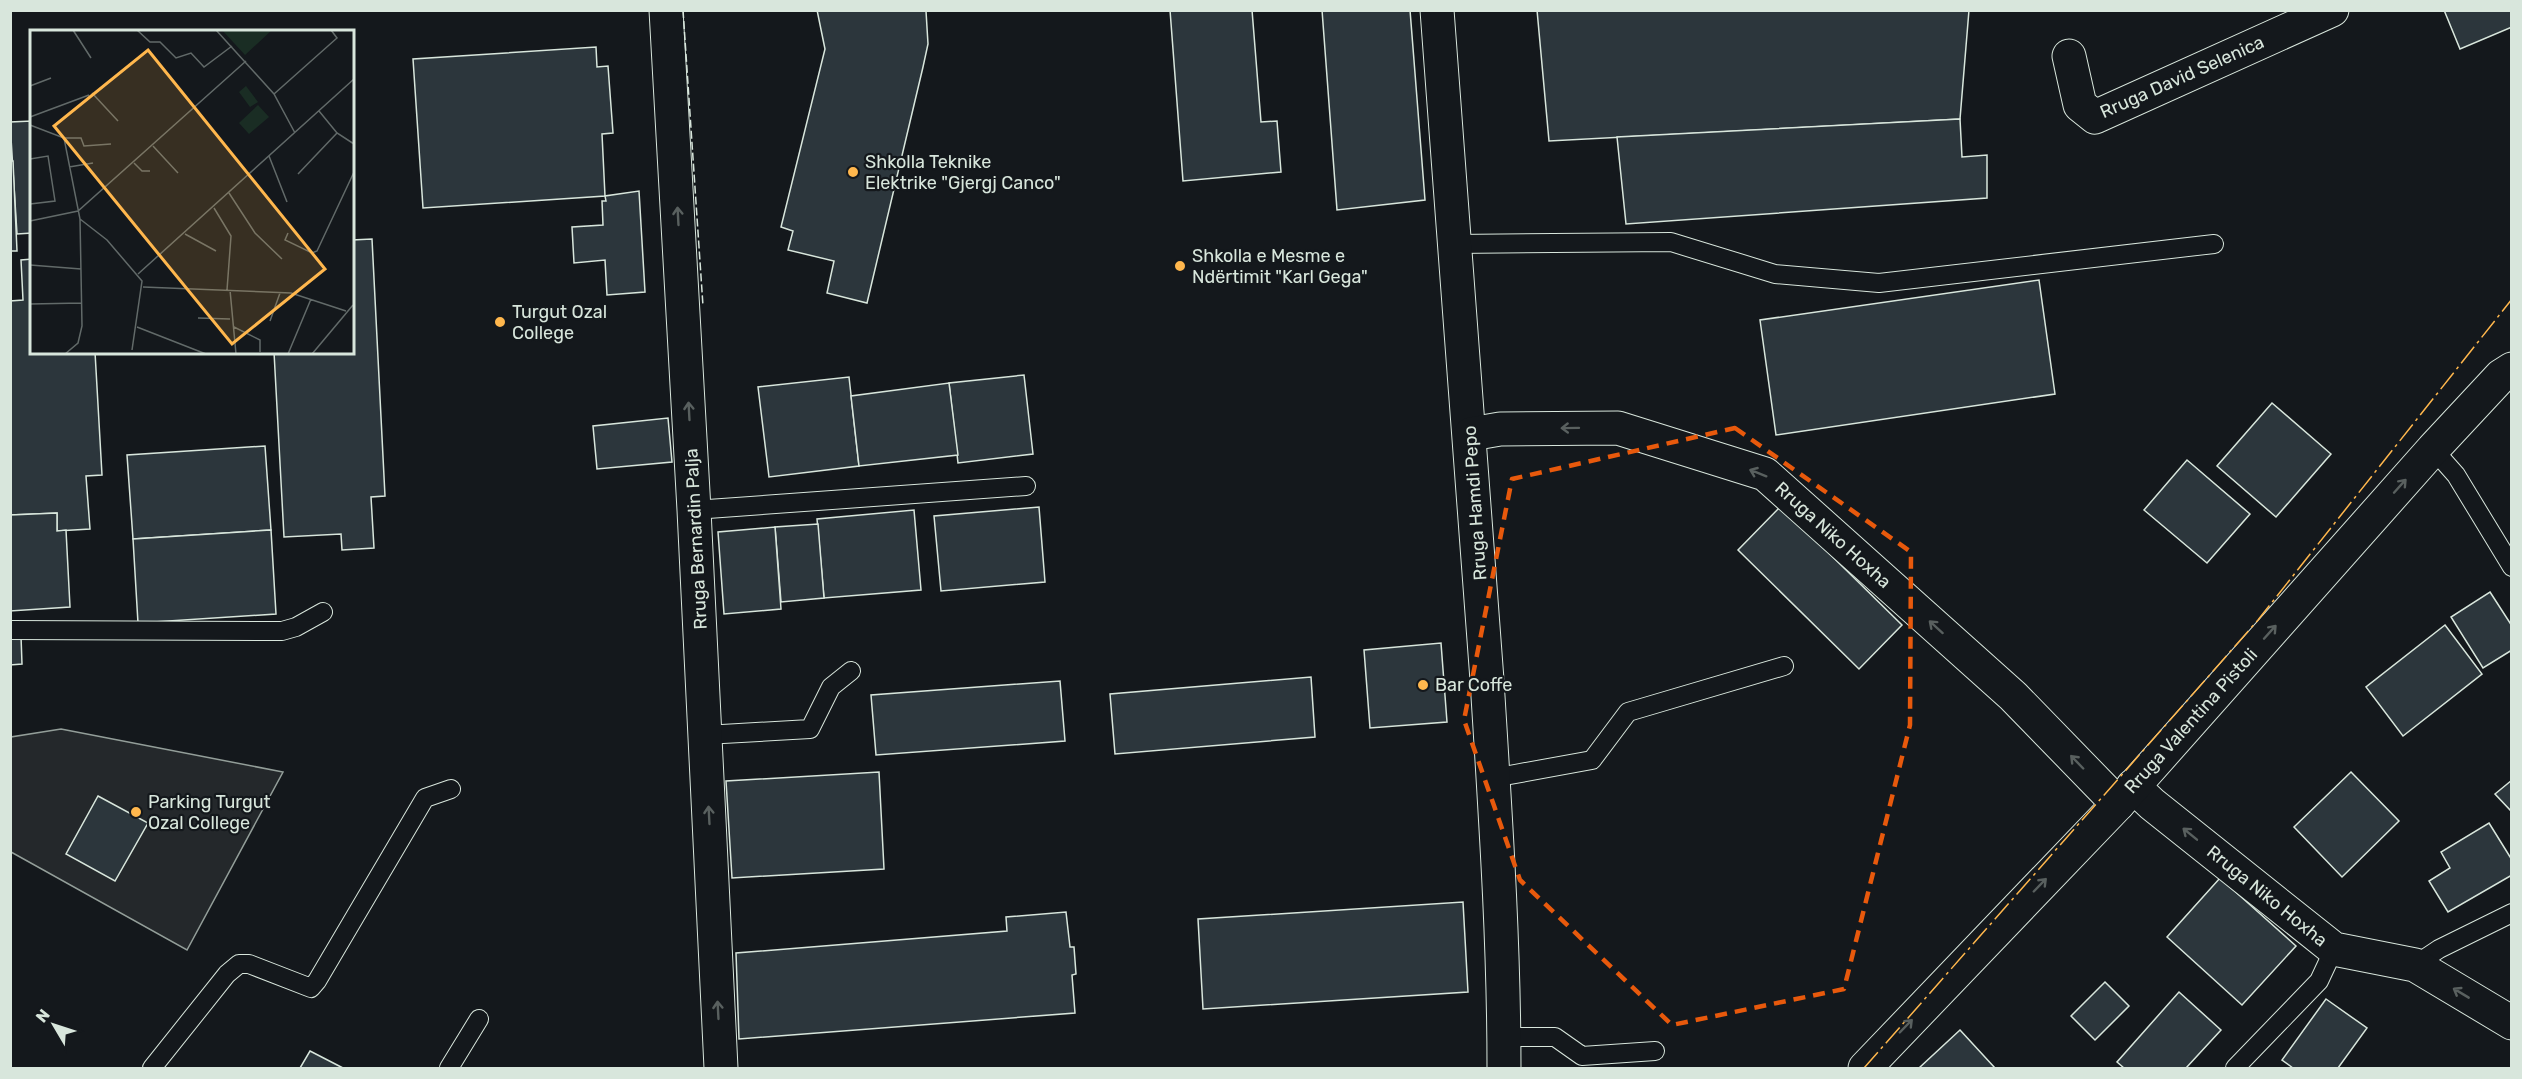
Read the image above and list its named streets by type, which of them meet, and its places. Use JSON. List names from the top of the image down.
{
  "streets": {
    "street": [
      "Rruga David Selenica",
      "Rruga Hamdi Pepo",
      "Rruga Niko Hoxha",
      "Rruga Bernardin Palja",
      "Rruga Valentina Pistoli"
    ]
  },
  "crossings": [
    ["Rruga Hamdi Pepo", "Rruga Niko Hoxha"],
    ["Rruga Niko Hoxha", "Rruga Valentina Pistoli"]
  ],
  "one_way": ["Rruga Niko Hoxha", "Rruga Bernardin Palja", "Rruga Valentina Pistoli"],
  "places": [
    "Shkolla Teknike Elektrike \"Gjergj Canco\"",
    "Shkolla e Mesme e Ndërtimit \"Karl Gega\"",
    "Turgut Ozal College",
    "Bar Coffe",
    "Parking Turgut Ozal College"
  ],
  "north": "top left"
}
